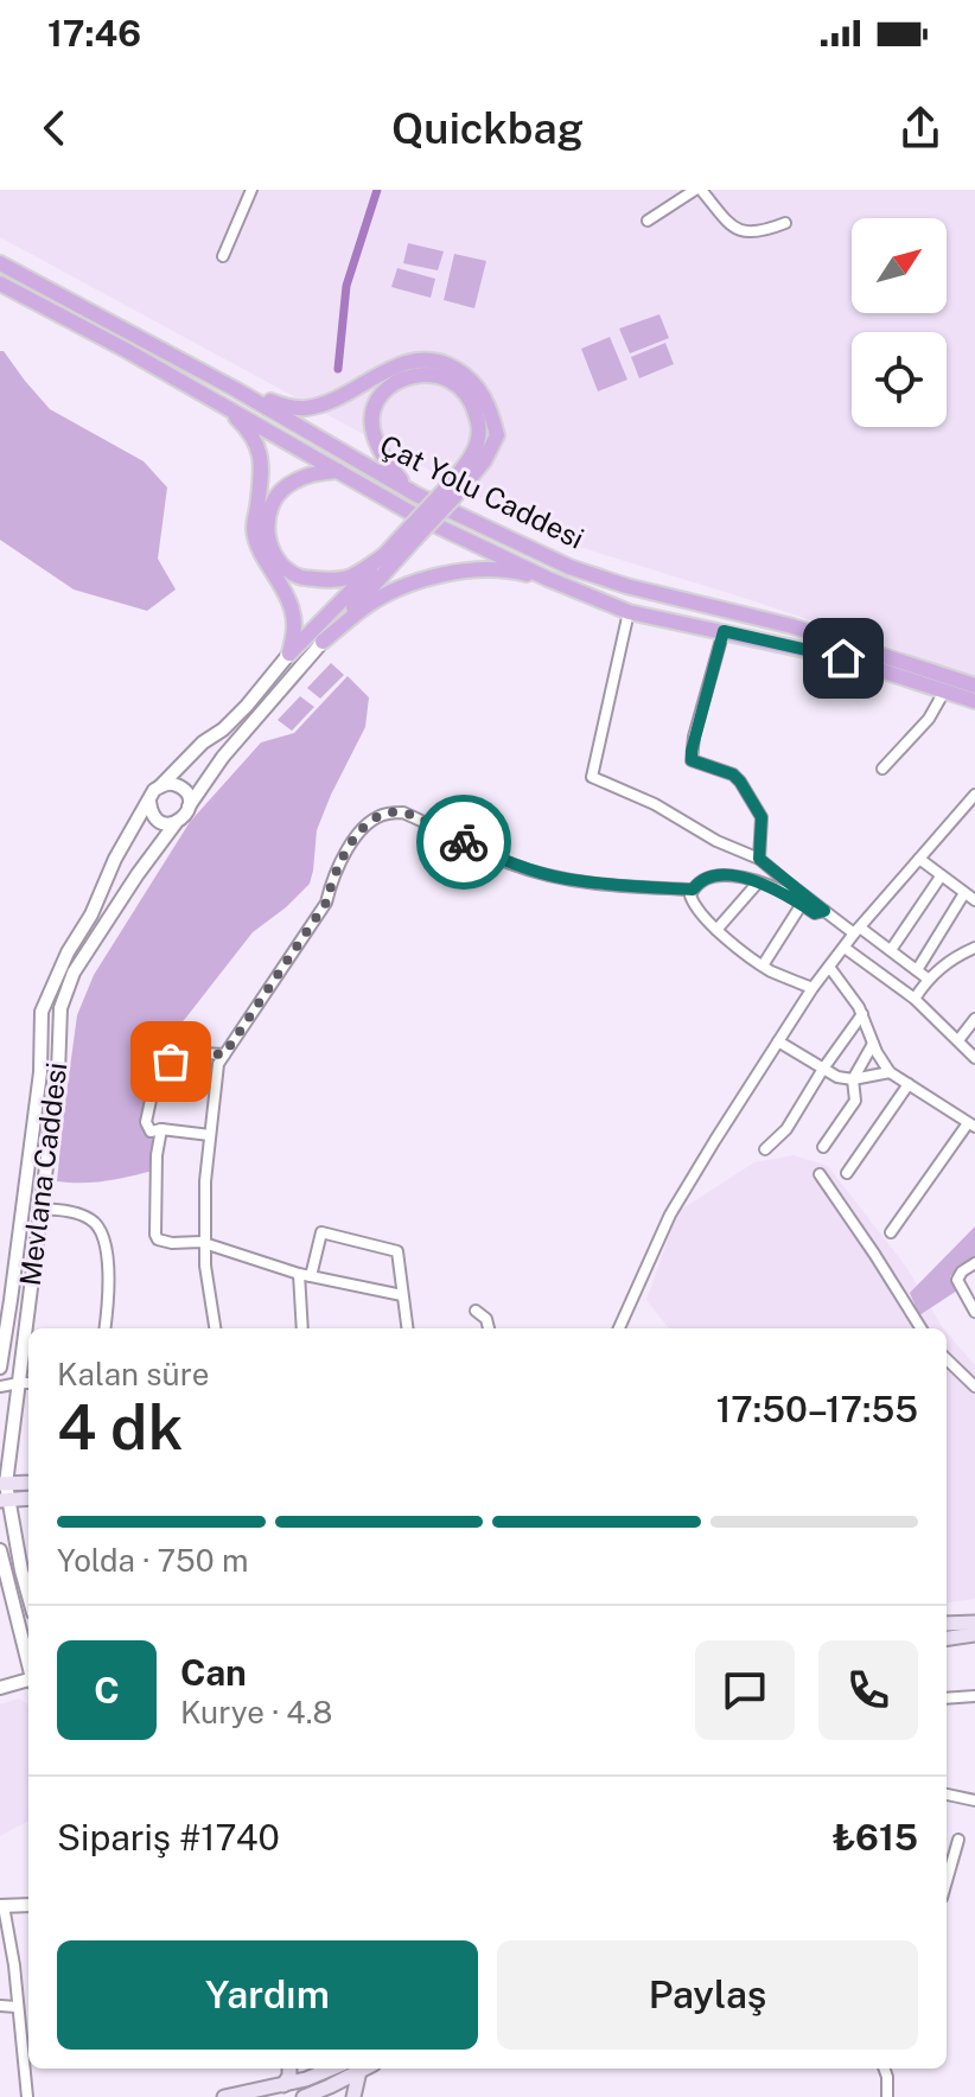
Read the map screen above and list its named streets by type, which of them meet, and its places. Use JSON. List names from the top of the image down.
{
  "streets": {
    "highway": ["Çat Yolu Caddesi"],
    "street": ["Mevlana Caddesi"]
  },
  "north": "top right",
  "page": {
    "status": "17:46",
    "header": "Quickbag",
    "heading": ["4 dk", "Kalan süre", "17:50–17:55"],
    "panel": [
      "Can",
      "Kurye · 4.8",
      "Sipariş #1740",
      "₺615"
    ],
    "bar": "Yolda · 750 m",
    "round": "C",
    "buttons": ["Yardım", "Paylaş"]
  }
}
